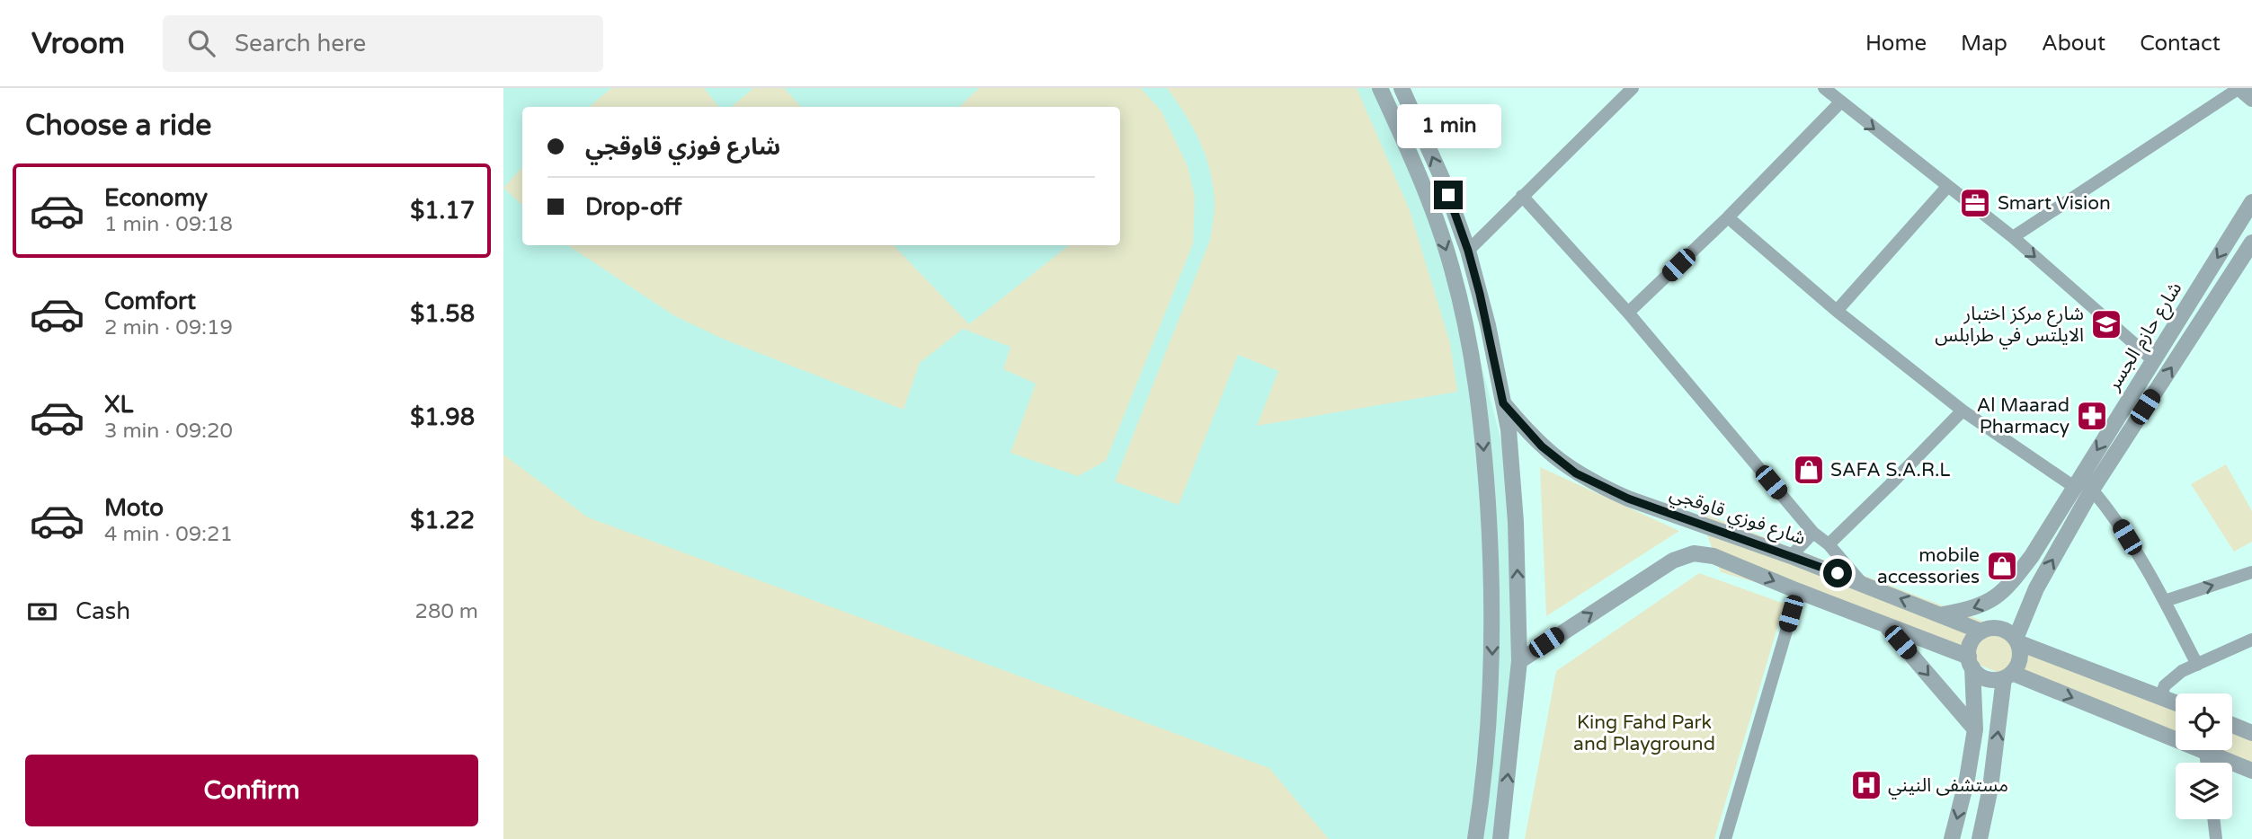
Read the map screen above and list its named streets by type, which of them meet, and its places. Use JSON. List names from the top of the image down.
{
  "streets": {
    "street": ["شارع حازم الجسر", "شارع فوزي قاوقجي"]
  },
  "crossings": [
    ["شارع حازم الجسر", "شارع فوزي قاوقجي"]
  ],
  "parks": ["King Fahd Park and Playground"],
  "places": {
    "office": ["Smart Vision"],
    "school or university": ["شارع مركز اختبار الايلتس في طرابلس"],
    "pharmacy": ["Al Maarad Pharmacy"],
    "shop": ["SAFA S.A.R.L", "mobile accessories"],
    "hospital": ["مستشفى النيني"]
  },
  "page": {
    "header": "Vroom",
    "search": "Search here",
    "nav": [
      "Home",
      "Map",
      "About",
      "Contact"
    ],
    "heading": "Choose a ride",
    "bubble": "1 min",
    "banner": ["شارع فوزي قاوقجي", "Drop-off"],
    "list": [
      {
        "name": "Economy",
        "note": "1 min · 09:18",
        "value": "$1.17"
      },
      {
        "name": "Comfort",
        "note": "2 min · 09:19",
        "value": "$1.58"
      },
      {
        "name": "XL",
        "note": "3 min · 09:20",
        "value": "$1.98"
      },
      {
        "name": "Moto",
        "note": "4 min · 09:21",
        "value": "$1.22"
      }
    ],
    "pay": ["Cash", "280 m"],
    "buttons": "Confirm"
  }
}
